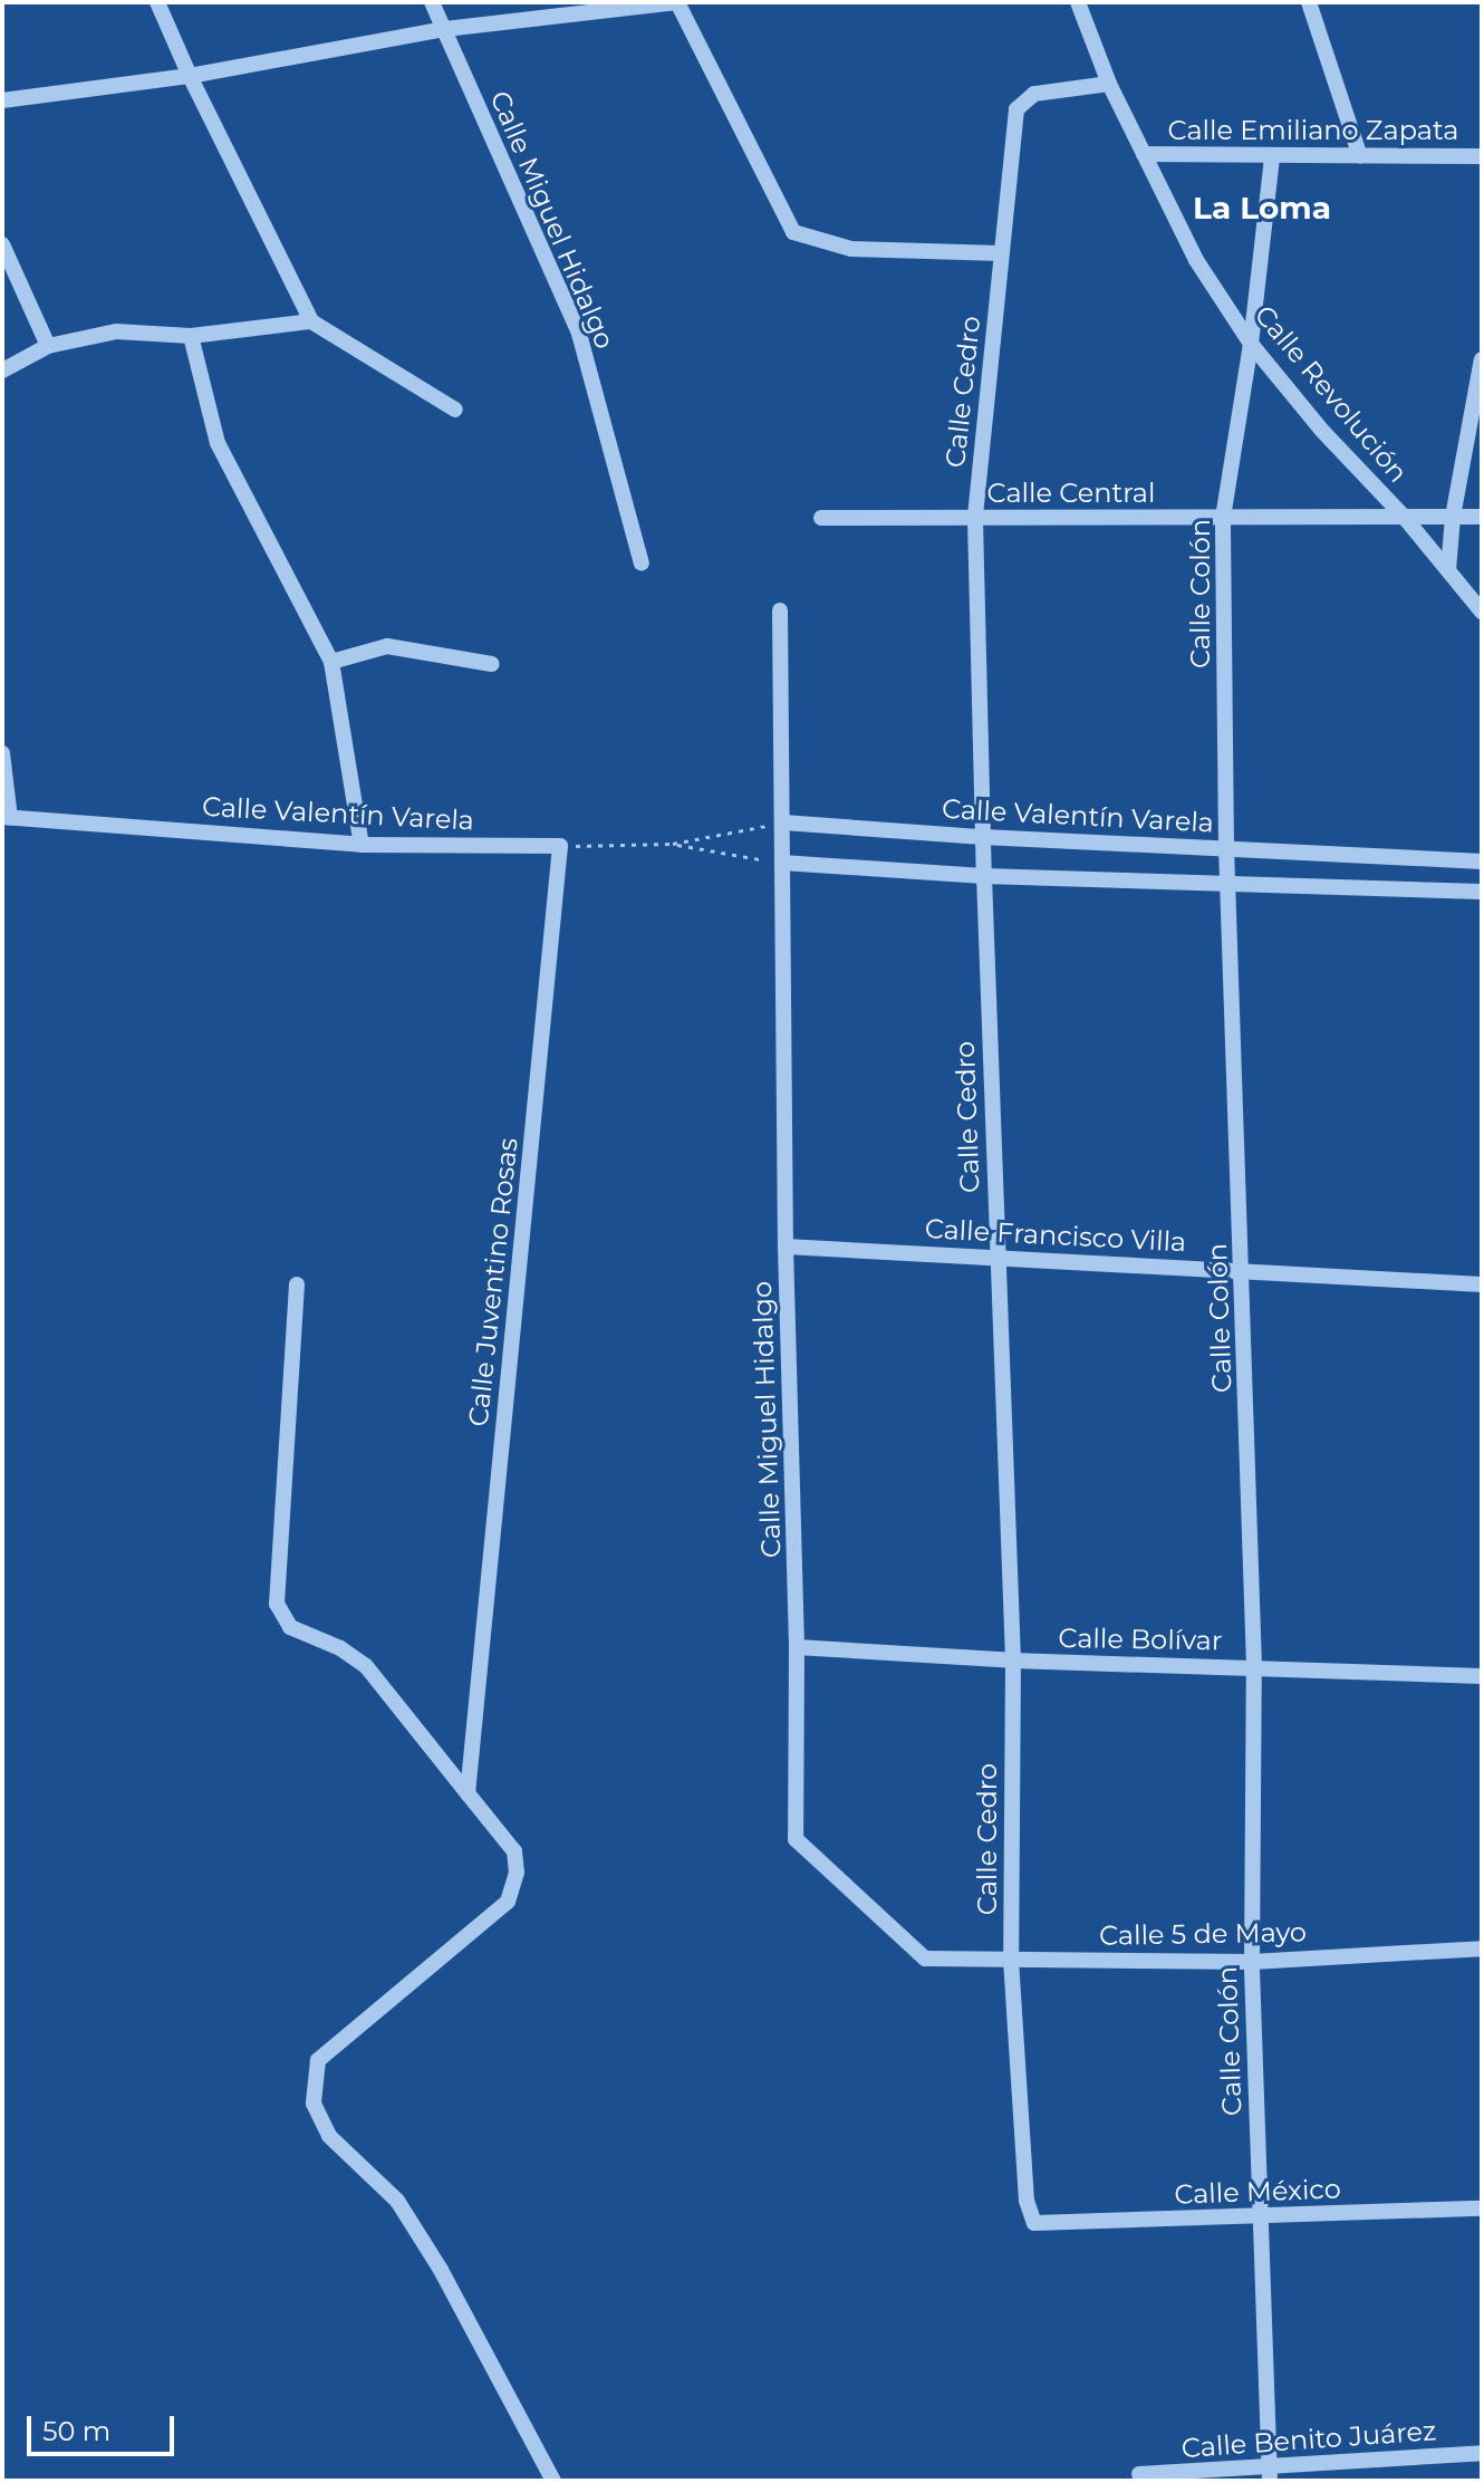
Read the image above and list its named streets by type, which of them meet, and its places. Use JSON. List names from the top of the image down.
{
  "streets": {
    "street": [
      "Calle Emiliano Zapata",
      "Calle Miguel Hidalgo",
      "Calle Cedro",
      "Calle Revolución",
      "Calle Central",
      "Calle Colón",
      "Calle Valentín Varela",
      "Calle Francisco Villa",
      "Calle Juventino Rosas",
      "Calle Bolívar",
      "Calle 5 de Mayo",
      "Calle México",
      "Calle Benito Juárez"
    ]
  },
  "crossings": [
    ["Calle Emiliano Zapata", "Calle Revolución"],
    ["Calle Emiliano Zapata", "Calle Colón"],
    ["Calle Miguel Hidalgo", "Calle Valentín Varela"],
    ["Calle Miguel Hidalgo", "Calle Francisco Villa"],
    ["Calle Miguel Hidalgo", "Calle Bolívar"],
    ["Calle Miguel Hidalgo", "Calle 5 de Mayo"],
    ["Calle Cedro", "Calle Revolución"],
    ["Calle Cedro", "Calle Central"],
    ["Calle Cedro", "Calle Valentín Varela"],
    ["Calle Cedro", "Calle Francisco Villa"],
    ["Calle Cedro", "Calle Bolívar"],
    ["Calle Cedro", "Calle 5 de Mayo"],
    ["Calle Cedro", "Calle México"],
    ["Calle Revolución", "Calle Central"],
    ["Calle Revolución", "Calle Colón"],
    ["Calle Central", "Calle Colón"],
    ["Calle Colón", "Calle Valentín Varela"],
    ["Calle Colón", "Calle Francisco Villa"],
    ["Calle Colón", "Calle Bolívar"],
    ["Calle Colón", "Calle 5 de Mayo"],
    ["Calle Colón", "Calle México"],
    ["Calle Colón", "Calle Benito Juárez"],
    ["Calle Valentín Varela", "Calle Juventino Rosas"]
  ],
  "districts": ["La Loma"],
  "scale_bar": "50 m"
}
